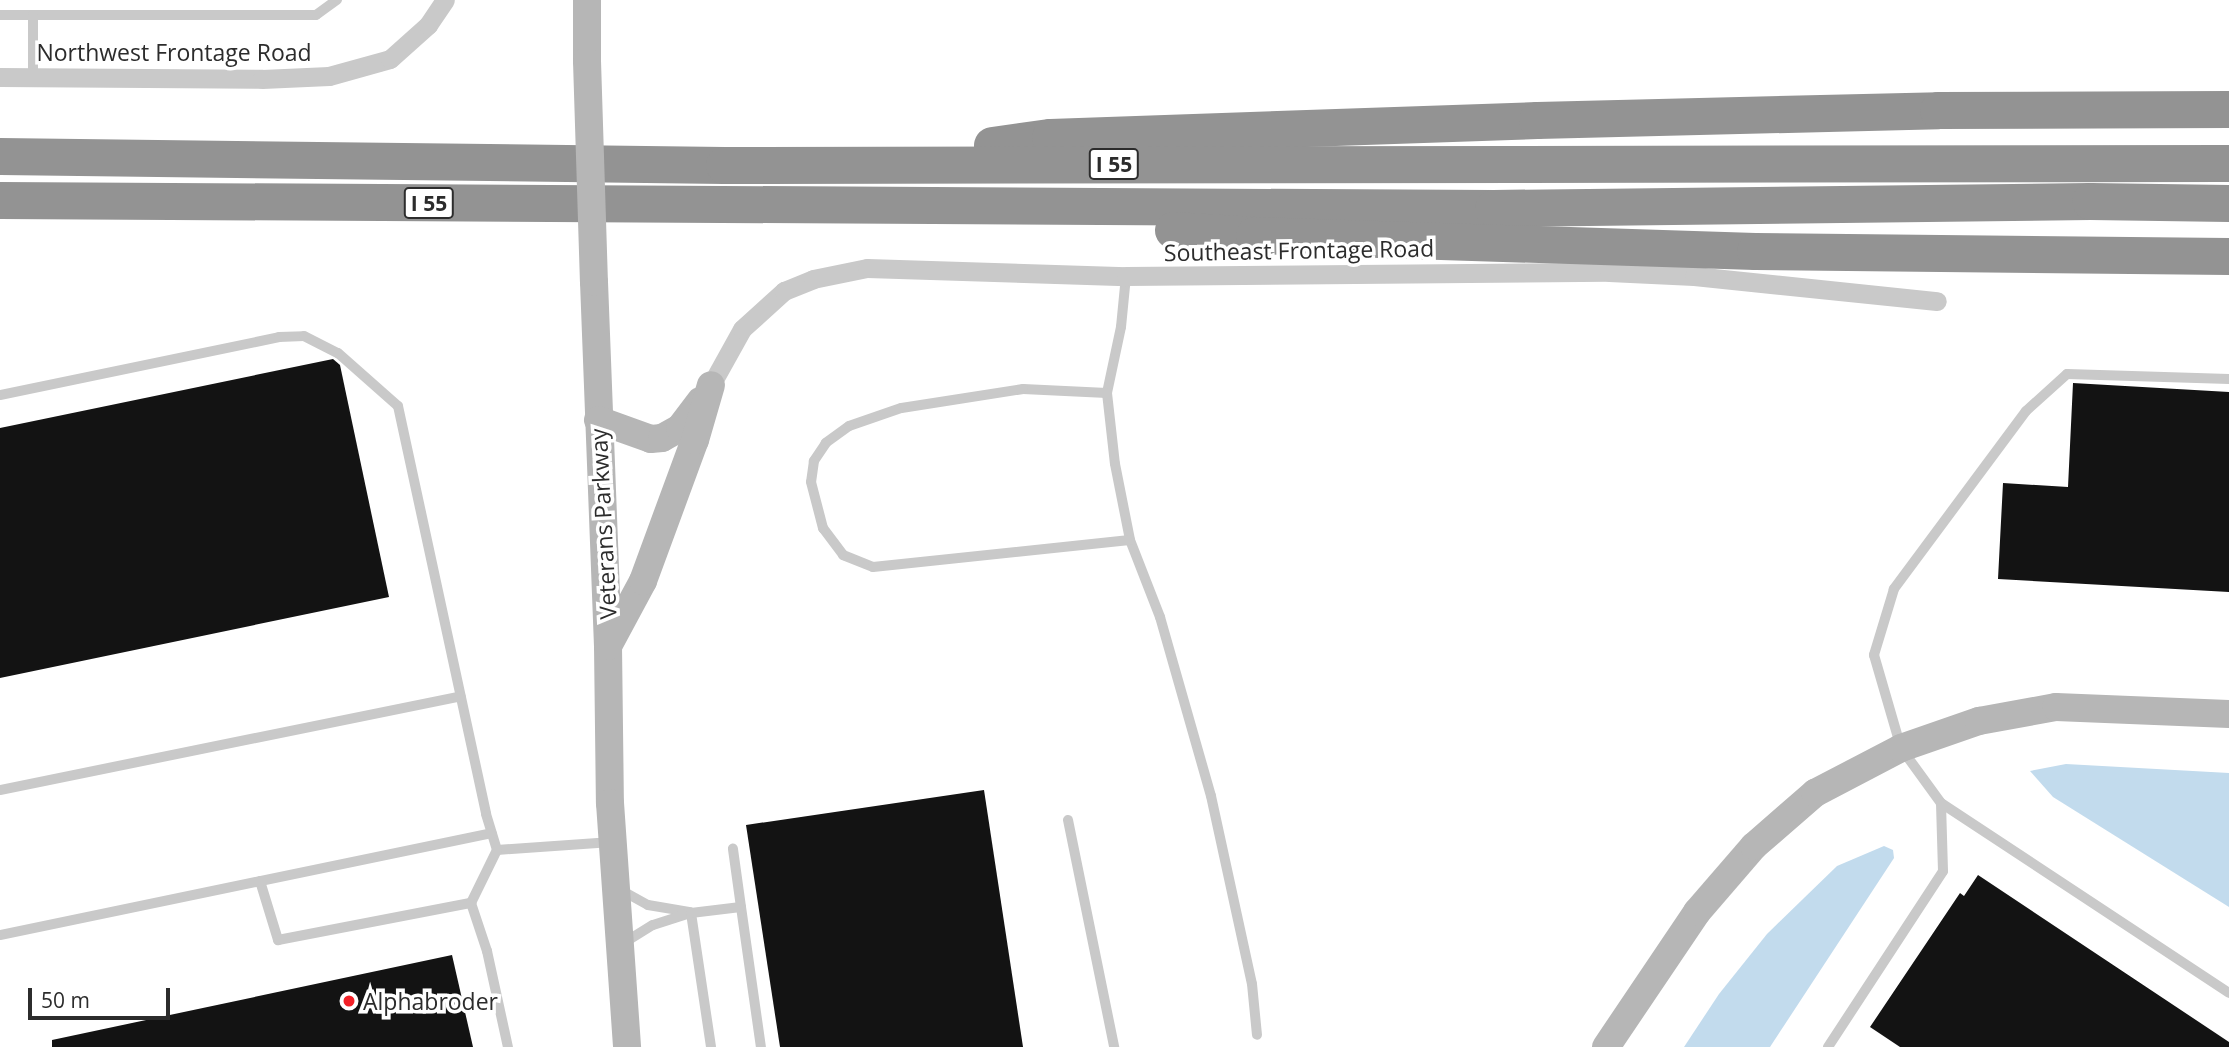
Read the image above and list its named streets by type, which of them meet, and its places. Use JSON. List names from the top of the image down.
{
  "streets": {
    "highway": ["I 55"],
    "main road": ["Veterans Parkway"],
    "street": ["Northwest Frontage Road", "Southeast Frontage Road"]
  },
  "places": ["Alphabroder"],
  "scale_bar": "50 m"
}
